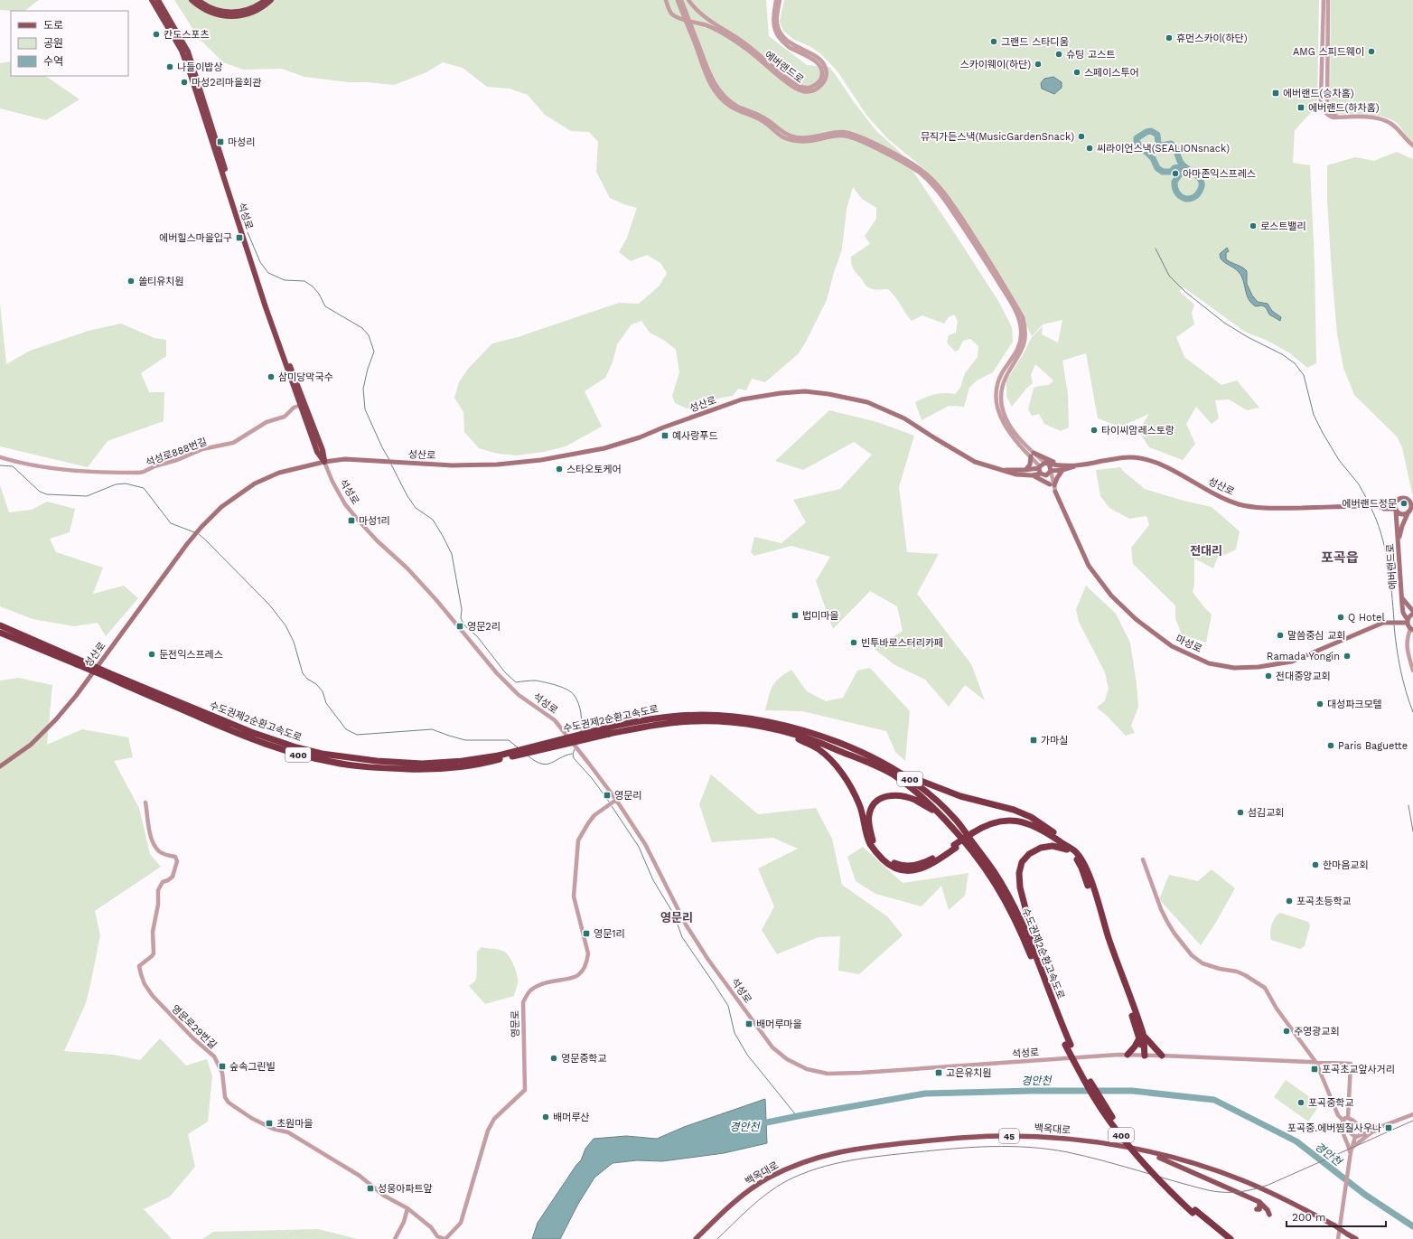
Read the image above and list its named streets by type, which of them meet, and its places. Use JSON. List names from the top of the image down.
{
  "streets": {
    "highway": ["석성로", "수도권제2순환고속도로", "400"],
    "main road": [
      "에버랜드로",
      "성산로",
      "마성로",
      "백옥대로",
      "45"
    ],
    "street": ["석성로888번길", "영문로", "영문로29번길"]
  },
  "crossings": [
    ["에버랜드로", "마성로"],
    ["석성로", "성산로"],
    ["석성로", "석성로888번길"],
    ["석성로", "영문로"],
    ["영문로", "영문로29번길"]
  ],
  "districts": ["전대리", "포곡읍", "영문리"],
  "water": ["경안천"],
  "places": {
    "other": [
      "칸도스포츠",
      "휴먼스카이(하단)",
      "그랜드 스타디움",
      "AMG 스피드웨이",
      "슈팅 고스트",
      "스카이웨이(하단)",
      "나들이밥상",
      "스페이스투어",
      "마성2리마을회관",
      "뮤직가든스낵(MusicGardenSnack)",
      "씨라이언스낵(SEALIONsnack)",
      "아마존익스프레스",
      "로스트밸리",
      "쏠티유치원",
      "삼미당막국수",
      "타이씨암레스토랑",
      "스타오토케어",
      "에버랜드정문",
      "Q Hotel",
      "말씀중심 교회",
      "빈투바로스터리카페",
      "둔전익스프레스",
      "Ramada Yongin",
      "전대중앙교회",
      "대성파크모텔",
      "Paris Baguette",
      "섬김교회",
      "한마음교회",
      "포곡초등학교",
      "주영광교회",
      "영문중학교",
      "포곡중학교",
      "배머루산"
    ],
    "transit": [
      "에버랜드(승차홈)",
      "에버랜드(하차홈)",
      "마성리",
      "에버힐스마을입구",
      "예사랑푸드",
      "마성1리",
      "법미마을",
      "영문2리",
      "가마실",
      "영문리",
      "영문1리",
      "배머루마을",
      "숲속그린빌",
      "포곡초교앞사거리",
      "고은유치원",
      "초원마을",
      "포곡중.에버찜질사우나",
      "성웅아파트앞"
    ]
  },
  "legend": ["도로", "공원", "수역"],
  "scale_bar": "200 m"
}
